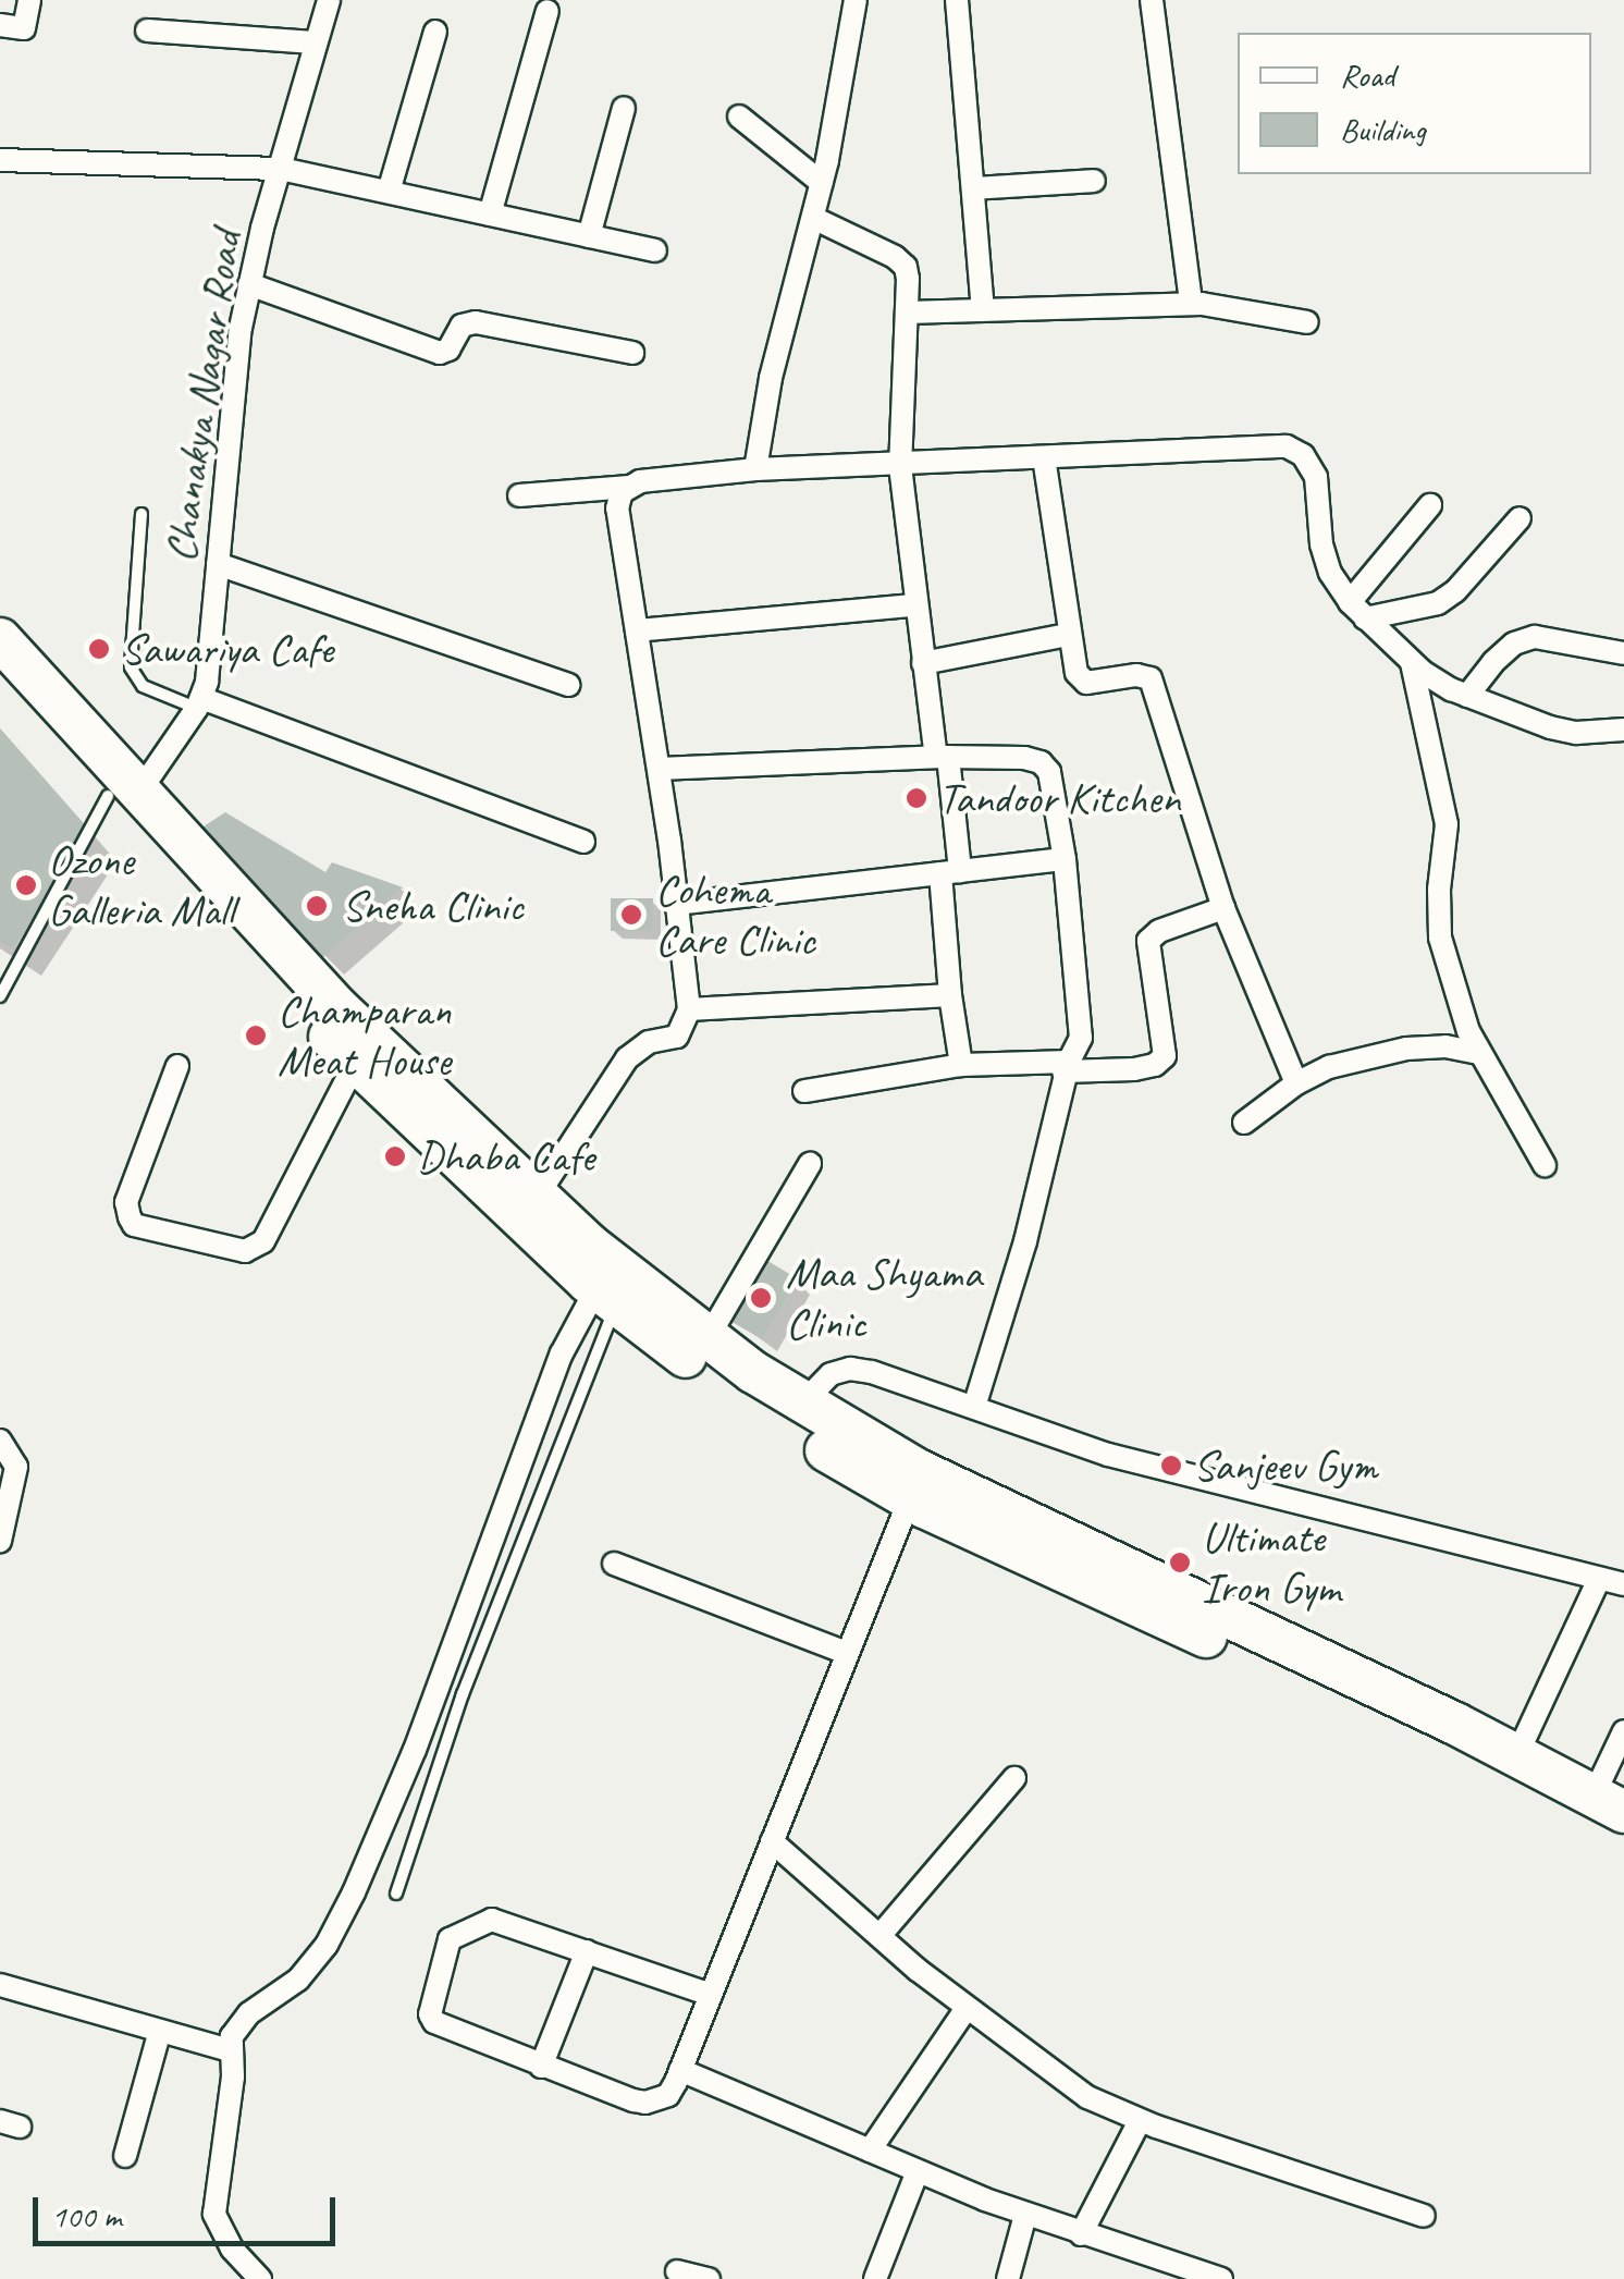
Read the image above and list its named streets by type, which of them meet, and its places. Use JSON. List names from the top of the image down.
{
  "streets": {
    "street": ["Chanakya Nagar Road"]
  },
  "places": [
    "Sawariya Cafe",
    "Tandoor Kitchen",
    "Ozone Galleria Mall",
    "Sneha Clinic",
    "Cohema Care Clinic",
    "Champaran Meat House",
    "Dhaba Cafe",
    "Maa Shyama Clinic",
    "Sanjeev Gym",
    "Ultimate Iron Gym"
  ],
  "legend": ["Road", "Building"],
  "scale_bar": "100 m"
}
